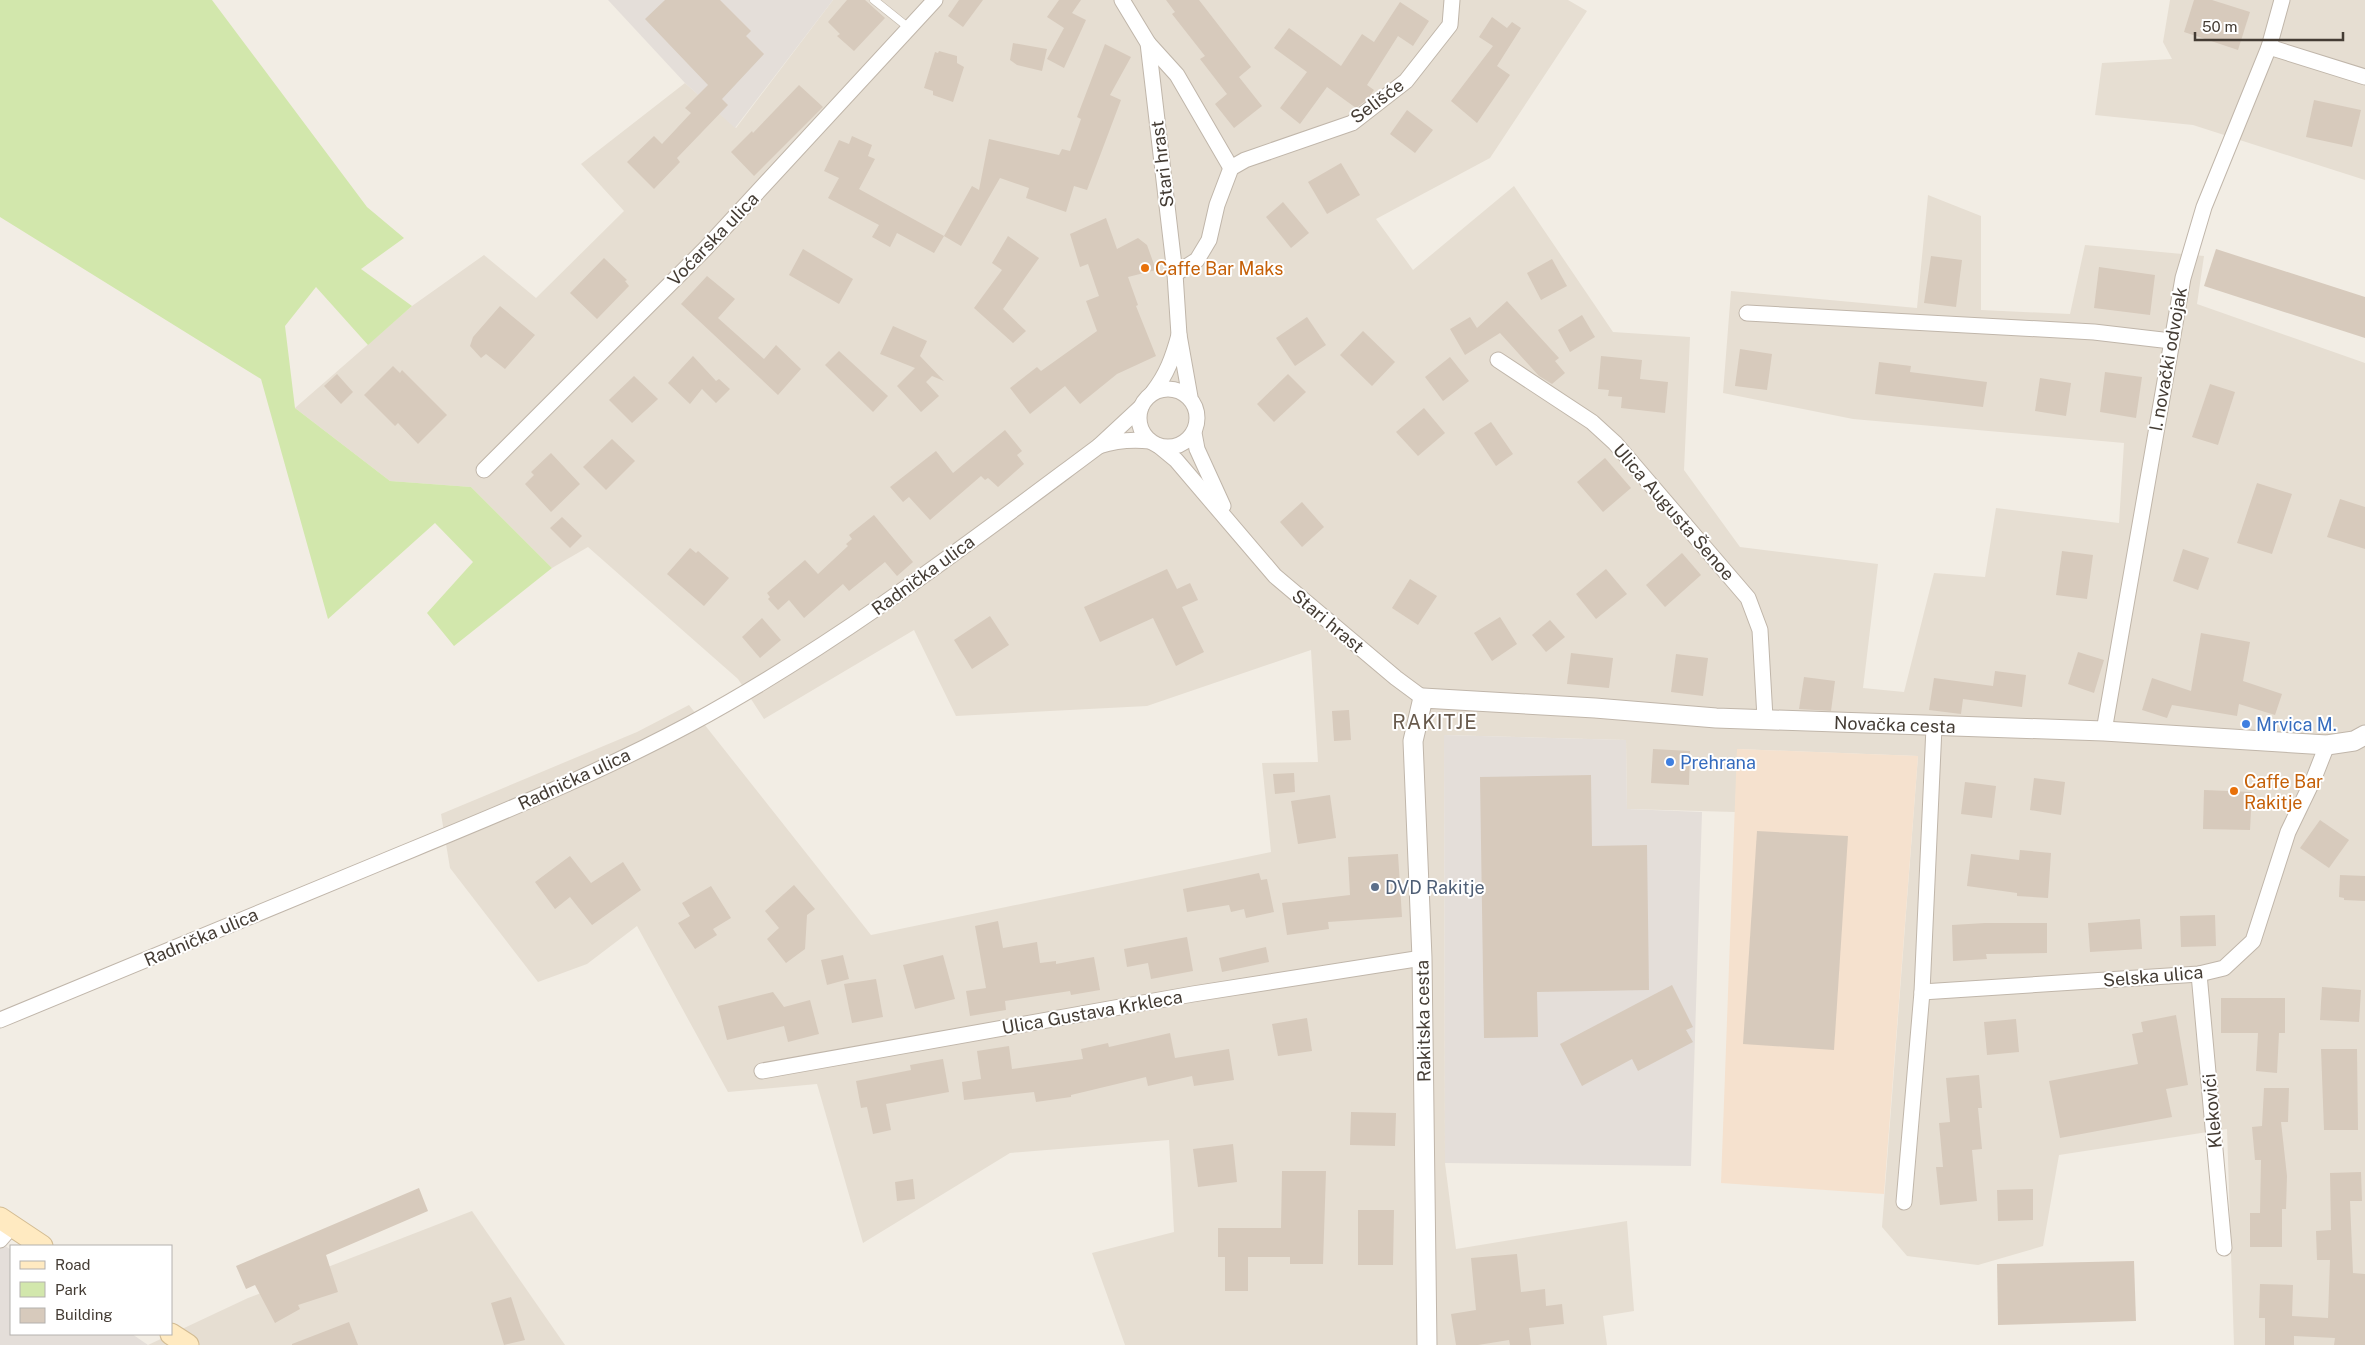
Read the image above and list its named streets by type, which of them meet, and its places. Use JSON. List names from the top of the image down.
{
  "streets": {
    "street": [
      "Selišće",
      "Stari hrast",
      "Voćarska ulica",
      "I. novački odvojak",
      "Ulica Augusta Šenoe",
      "Radnička ulica",
      "Novačka cesta",
      "Selska ulica",
      "Ulica Gustava Krkleca",
      "Rakitska cesta",
      "Klekovići"
    ]
  },
  "crossings": [
    ["Stari hrast", "Radnička ulica"],
    ["Stari hrast", "Novačka cesta"],
    ["Stari hrast", "Rakitska cesta"],
    ["I. novački odvojak", "Novačka cesta"],
    ["Ulica Augusta Šenoe", "Novačka cesta"],
    ["Novačka cesta", "Selska ulica"],
    ["Novačka cesta", "Rakitska cesta"],
    ["Selska ulica", "Klekovići"],
    ["Ulica Gustava Krkleca", "Rakitska cesta"]
  ],
  "districts": ["RAKITJE"],
  "places": [
    "Caffe Bar Maks",
    "Mrvica M.",
    "Prehrana",
    "Caffe Bar Rakitje",
    "DVD Rakitje"
  ],
  "legend": ["Road", "Park", "Building"],
  "scale_bar": "50 m"
}
